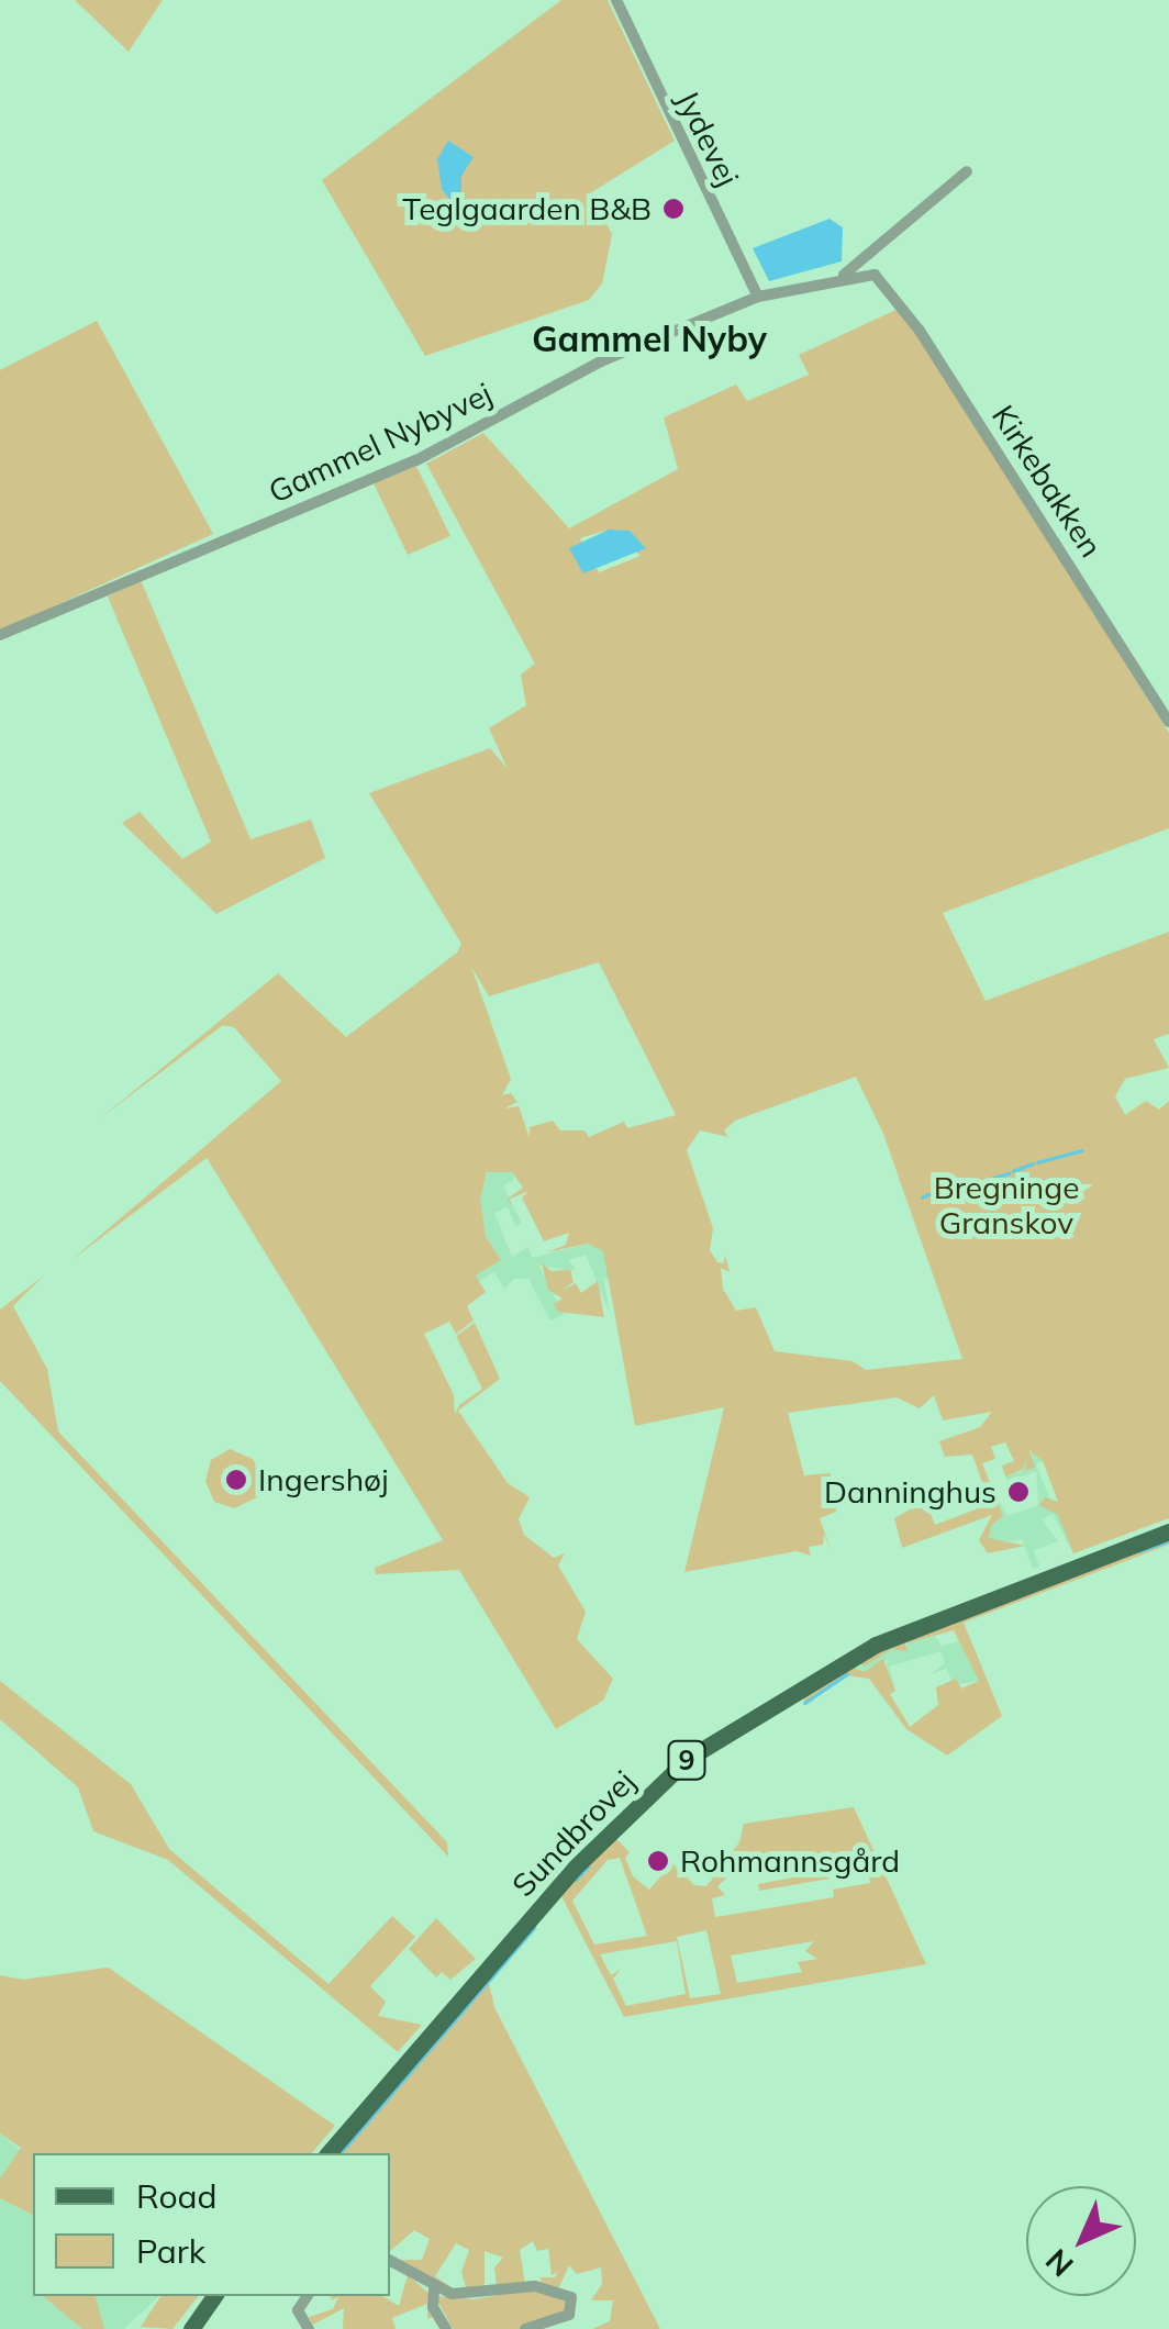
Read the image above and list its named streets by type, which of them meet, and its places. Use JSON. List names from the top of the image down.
{
  "streets": {
    "main road": ["9", "Sundbrovej"],
    "street": ["Jydevej", "Gammel Nybyvej", "Kirkebakken"]
  },
  "crossings": [
    ["Jydevej", "Gammel Nybyvej"],
    ["Gammel Nybyvej", "Kirkebakken"]
  ],
  "districts": ["Gammel Nyby"],
  "parks": ["Bregninge Granskov"],
  "places": [
    "Teglgaarden B&B",
    "Ingershøj",
    "Danninghus",
    "Rohmannsgård"
  ],
  "legend": ["Road", "Park"],
  "north": "bottom left"
}
